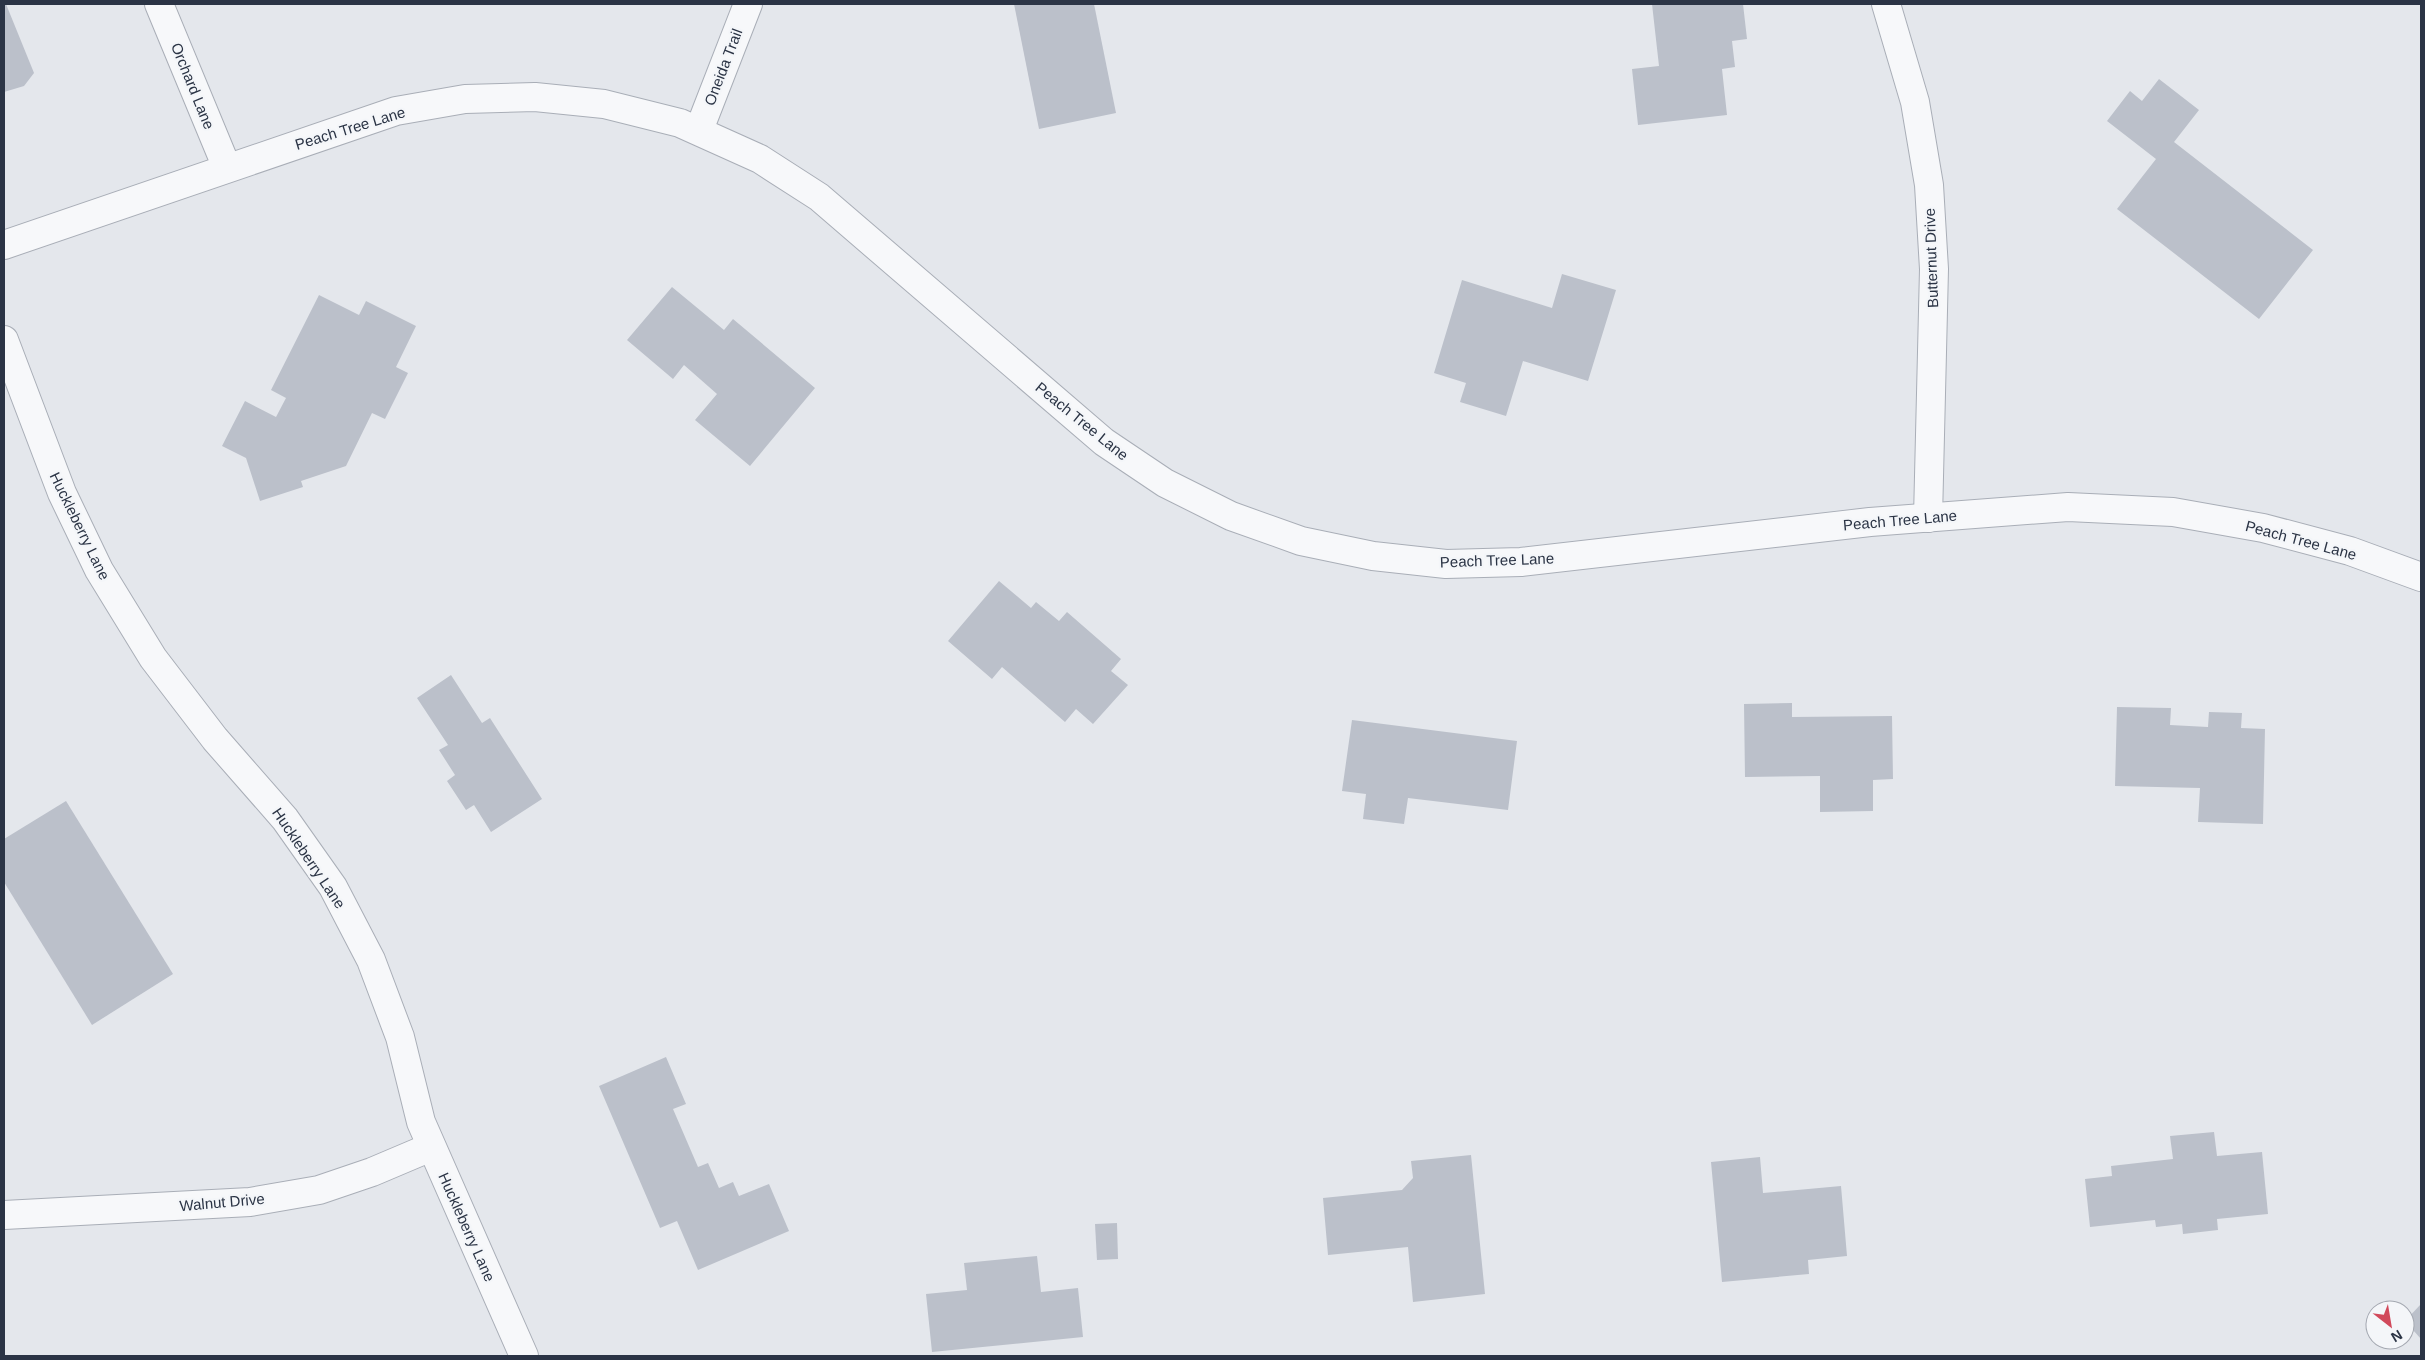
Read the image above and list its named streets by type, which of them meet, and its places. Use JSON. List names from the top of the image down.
{
  "streets": {
    "street": [
      "Oneida Trail",
      "Orchard Lane",
      "Peach Tree Lane",
      "Butternut Drive",
      "Huckleberry Lane",
      "Walnut Drive"
    ]
  },
  "crossings": [
    ["Oneida Trail", "Peach Tree Lane"],
    ["Orchard Lane", "Peach Tree Lane"],
    ["Peach Tree Lane", "Butternut Drive"],
    ["Huckleberry Lane", "Walnut Drive"]
  ],
  "north": "bottom right"
}
